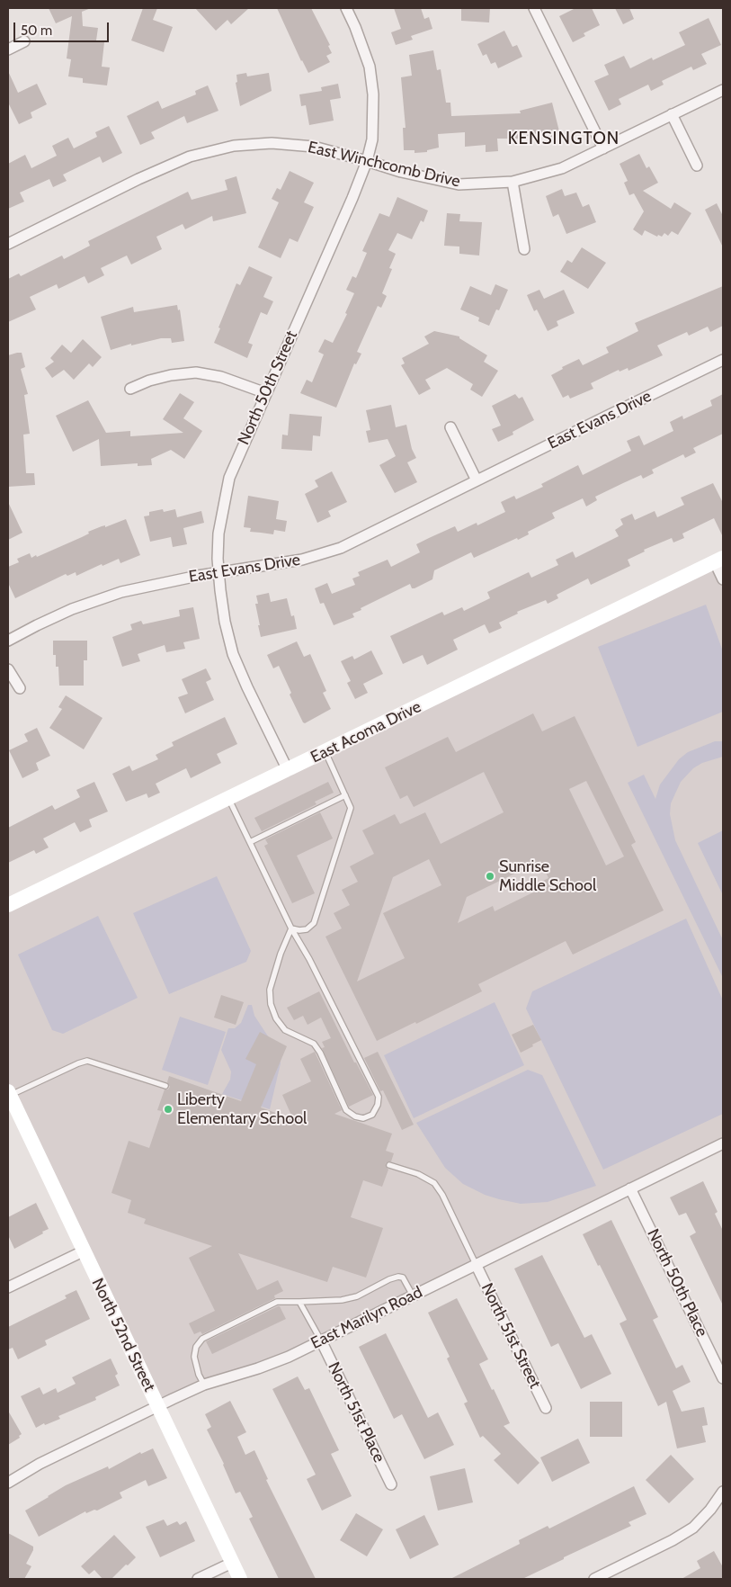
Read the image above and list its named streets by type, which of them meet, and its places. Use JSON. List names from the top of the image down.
{
  "streets": {
    "street": [
      "East Winchcomb Drive",
      "North 50th Street",
      "East Evans Drive",
      "East Acoma Drive",
      "North 50th Place",
      "East Marilyn Road",
      "North 52nd Street",
      "North 51st Street",
      "North 51st Place"
    ]
  },
  "crossings": [
    ["East Winchcomb Drive", "North 50th Street"],
    ["North 50th Street", "East Evans Drive"],
    ["North 50th Street", "East Acoma Drive"],
    ["North 50th Place", "East Marilyn Road"],
    ["East Marilyn Road", "North 52nd Street"],
    ["East Marilyn Road", "North 51st Street"],
    ["East Marilyn Road", "North 51st Place"]
  ],
  "districts": ["KENSINGTON"],
  "places": ["Sunrise Middle School", "Liberty Elementary School"],
  "scale_bar": "50 m"
}
